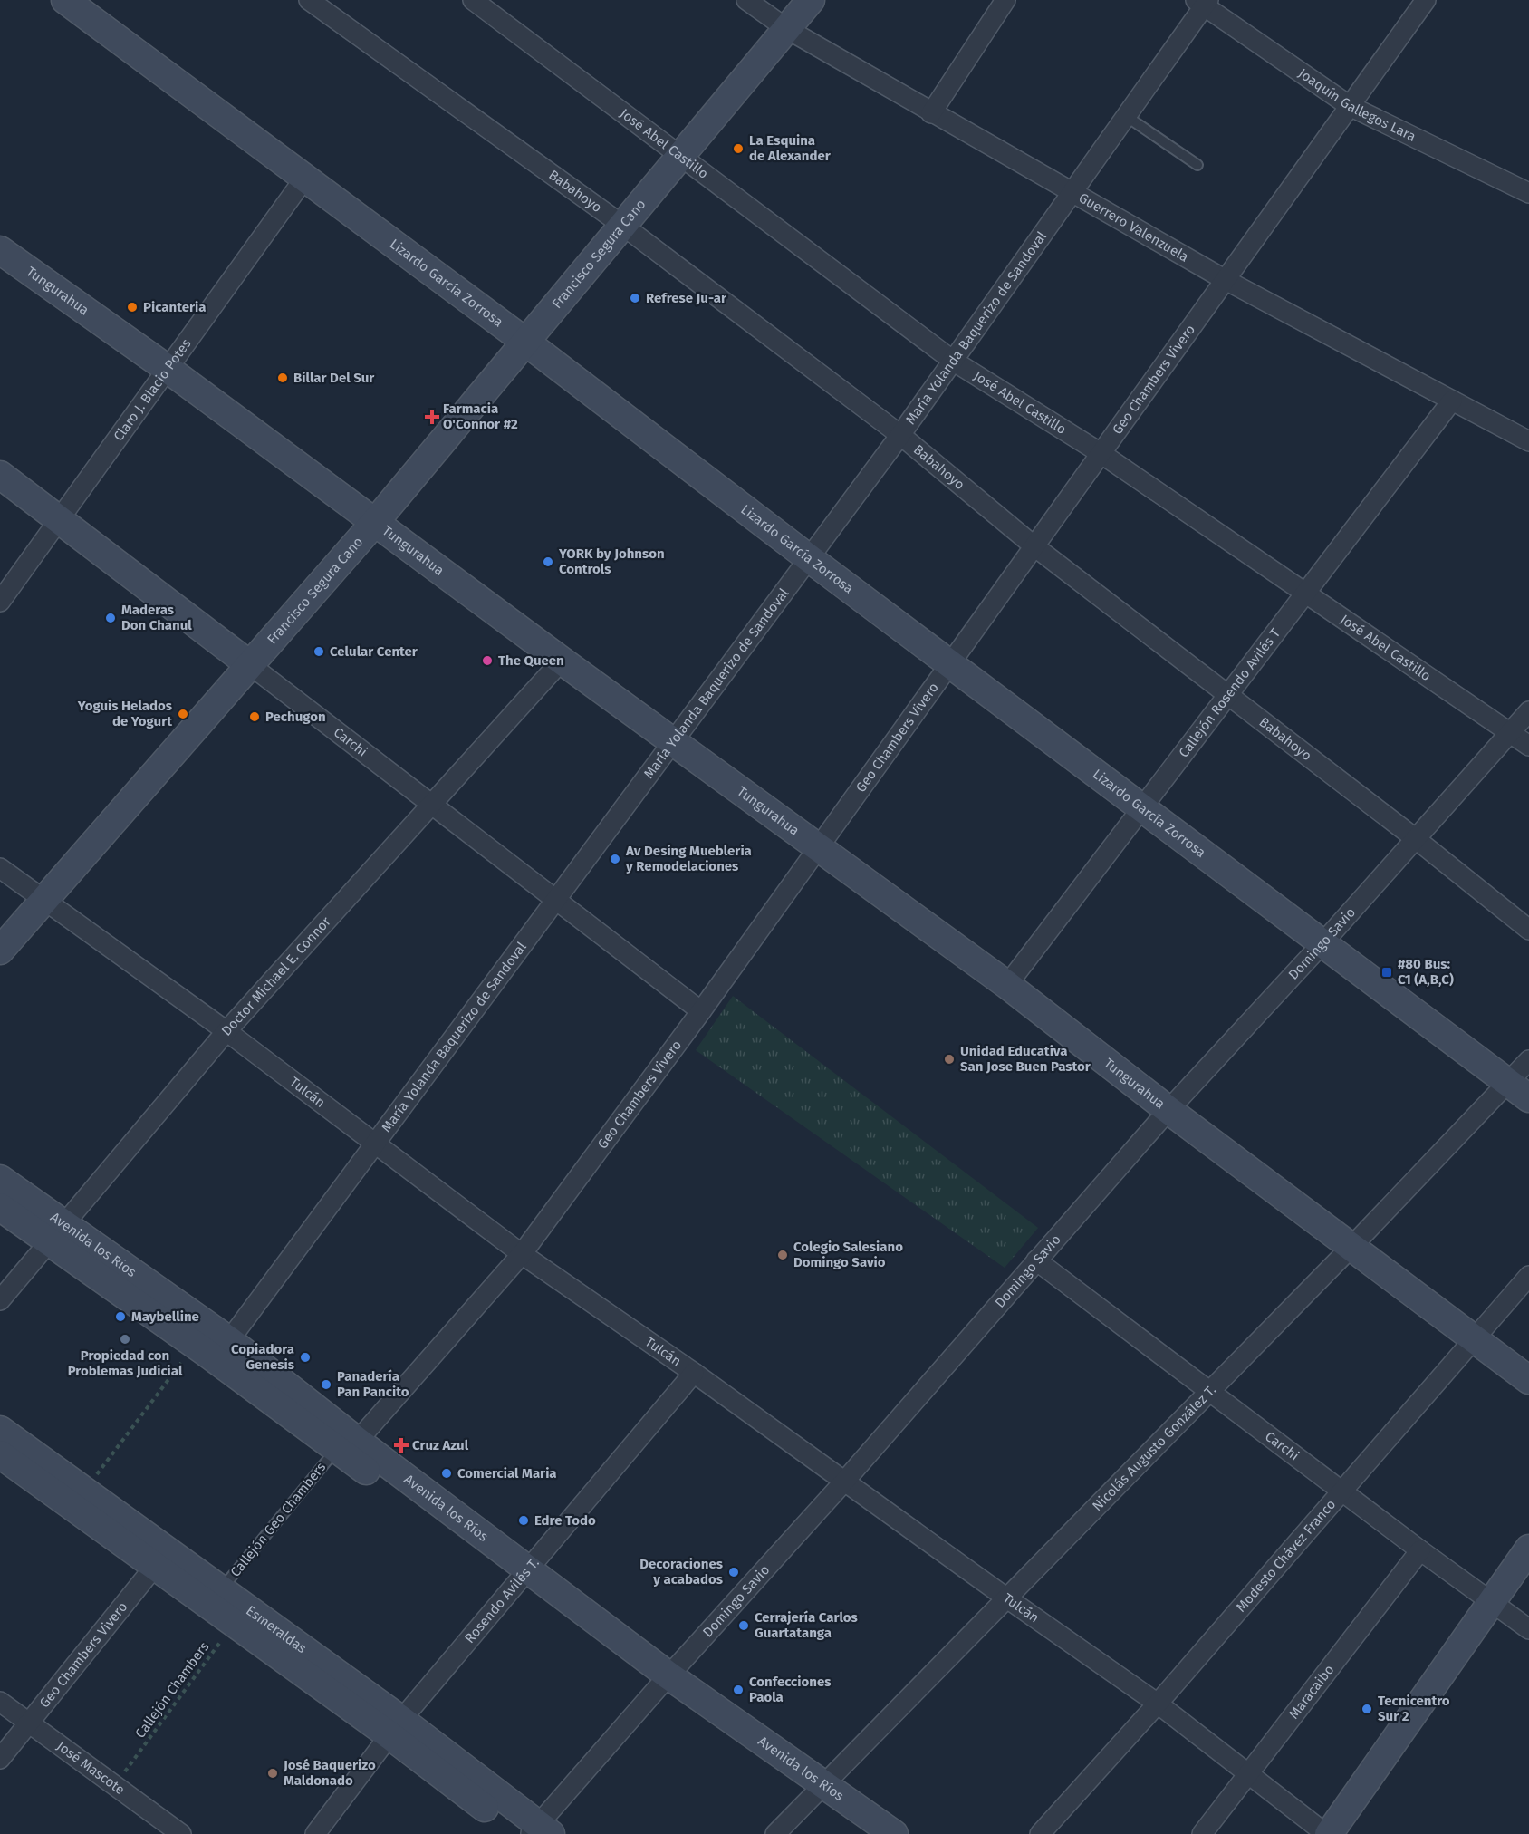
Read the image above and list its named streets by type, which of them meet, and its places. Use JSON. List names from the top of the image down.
{
  "streets": {
    "main road": [
      "Francisco Segura Cano",
      "Lizardo García Zorrosa",
      "Tungurahua",
      "Carchi",
      "Avenida los Ríos",
      "Esmeraldas"
    ],
    "street": [
      "Joaquín Gallegos Lara",
      "José Abel Castillo",
      "Babahoyo",
      "Guerrero Valenzuela",
      "María Yolanda Baquerizo de Sandoval",
      "Geo Chambers Vivero",
      "Claro J. Blacio Potes",
      "Callejón Rosendo Avilés T",
      "Domingo Savio",
      "Doctor Michael E. Connor",
      "Tulcán",
      "Nicolás Augusto González T.",
      "Modesto Chávez Franco",
      "Rosendo Avilés T.",
      "Maracaibo",
      "José Mascote"
    ],
    "lane": ["Callejón Geo Chambers"],
    "path": ["Callejón Chambers"]
  },
  "crossings": [
    ["Joaquín Gallegos Lara", "María Yolanda Baquerizo de Sandoval"],
    ["Joaquín Gallegos Lara", "Geo Chambers Vivero"],
    ["José Abel Castillo", "Francisco Segura Cano"],
    ["José Abel Castillo", "María Yolanda Baquerizo de Sandoval"],
    ["José Abel Castillo", "Geo Chambers Vivero"],
    ["José Abel Castillo", "Callejón Rosendo Avilés T"],
    ["José Abel Castillo", "Domingo Savio"],
    ["Babahoyo", "Francisco Segura Cano"],
    ["Babahoyo", "María Yolanda Baquerizo de Sandoval"],
    ["Babahoyo", "Geo Chambers Vivero"],
    ["Babahoyo", "Callejón Rosendo Avilés T"],
    ["Babahoyo", "Domingo Savio"],
    ["Guerrero Valenzuela", "Francisco Segura Cano"],
    ["Guerrero Valenzuela", "María Yolanda Baquerizo de Sandoval"],
    ["Guerrero Valenzuela", "Geo Chambers Vivero"],
    ["Guerrero Valenzuela", "Callejón Rosendo Avilés T"],
    ["Francisco Segura Cano", "Lizardo García Zorrosa"],
    ["Francisco Segura Cano", "Tungurahua"],
    ["Francisco Segura Cano", "Carchi"],
    ["Francisco Segura Cano", "Tulcán"],
    ["Lizardo García Zorrosa", "María Yolanda Baquerizo de Sandoval"],
    ["Lizardo García Zorrosa", "Geo Chambers Vivero"],
    ["Lizardo García Zorrosa", "Claro J. Blacio Potes"],
    ["Lizardo García Zorrosa", "Callejón Rosendo Avilés T"],
    ["Lizardo García Zorrosa", "Domingo Savio"],
    ["Lizardo García Zorrosa", "Nicolás Augusto González T."],
    ["Tungurahua", "María Yolanda Baquerizo de Sandoval"],
    ["Tungurahua", "Geo Chambers Vivero"],
    ["Tungurahua", "Claro J. Blacio Potes"],
    ["Tungurahua", "Callejón Rosendo Avilés T"],
    ["Tungurahua", "Domingo Savio"],
    ["Tungurahua", "Doctor Michael E. Connor"],
    ["Tungurahua", "Nicolás Augusto González T."],
    ["Tungurahua", "Modesto Chávez Franco"],
    ["María Yolanda Baquerizo de Sandoval", "Carchi"],
    ["María Yolanda Baquerizo de Sandoval", "Tulcán"],
    ["María Yolanda Baquerizo de Sandoval", "Avenida los Ríos"],
    ["Geo Chambers Vivero", "Carchi"],
    ["Geo Chambers Vivero", "Tulcán"],
    ["Geo Chambers Vivero", "Avenida los Ríos"],
    ["Geo Chambers Vivero", "Callejón Geo Chambers"],
    ["Geo Chambers Vivero", "Esmeraldas"],
    ["Geo Chambers Vivero", "José Mascote"],
    ["Claro J. Blacio Potes", "Carchi"],
    ["Carchi", "Domingo Savio"],
    ["Carchi", "Doctor Michael E. Connor"],
    ["Carchi", "Nicolás Augusto González T."],
    ["Carchi", "Modesto Chávez Franco"],
    ["Carchi", "Maracaibo"],
    ["Domingo Savio", "Tulcán"],
    ["Domingo Savio", "Avenida los Ríos"],
    ["Domingo Savio", "Esmeraldas"],
    ["Doctor Michael E. Connor", "Tulcán"],
    ["Doctor Michael E. Connor", "Avenida los Ríos"],
    ["Tulcán", "Nicolás Augusto González T."],
    ["Tulcán", "Modesto Chávez Franco"],
    ["Tulcán", "Rosendo Avilés T."],
    ["Tulcán", "Maracaibo"],
    ["Avenida los Ríos", "Nicolás Augusto González T."],
    ["Avenida los Ríos", "Callejón Geo Chambers"],
    ["Avenida los Ríos", "Rosendo Avilés T."],
    ["Callejón Geo Chambers", "Esmeraldas"],
    ["Rosendo Avilés T.", "Esmeraldas"],
    ["Esmeraldas", "Callejón Chambers"],
    ["Callejón Chambers", "José Mascote"]
  ],
  "places": {
    "other": [
      "La Esquina de Alexander",
      "Refrese Ju-ar",
      "Picanteria",
      "Billar Del Sur",
      "YORK by Johnson Controls",
      "Maderas Don Chanul",
      "Celular Center",
      "The Queen",
      "Yoguis Helados de Yogurt",
      "Pechugon",
      "Av Desing Muebleria y Remodelaciones",
      "Unidad Educativa San Jose Buen Pastor",
      "Colegio Salesiano Domingo Savio",
      "Maybelline",
      "Propiedad con Problemas Judicial",
      "Copiadora Genesis",
      "Panadería Pan Pancito",
      "Comercial Maria",
      "Edre Todo",
      "Decoraciones y acabados",
      "Cerrajería Carlos Guartatanga",
      "Confecciones Paola",
      "Tecnicentro Sur 2",
      "José Baquerizo Maldonado"
    ],
    "health": ["Farmacia O'Connor #2", "Cruz Azul"],
    "transit": ["#80 Bus: C1 (A,B,C)"]
  }
}
